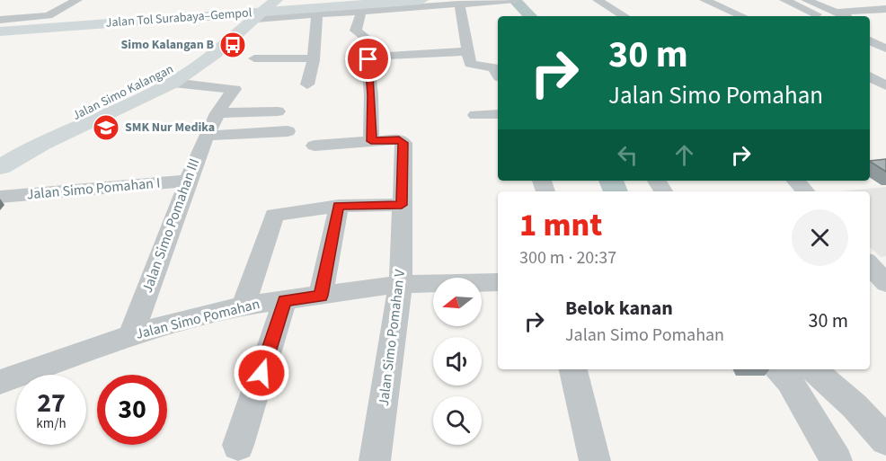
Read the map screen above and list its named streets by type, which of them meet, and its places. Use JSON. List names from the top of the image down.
{
  "streets": {
    "highway": ["Jalan Tol Surabaya–Gempol"],
    "main road": ["Jalan Simo Kalangan"],
    "street": [
      "Jalan Simo Pomahan I",
      "Jalan Simo Pomahan III",
      "Jalan Simo Pomahan",
      "Jalan Simo Pomahan V"
    ]
  },
  "crossings": [
    ["Jalan Tol Surabaya–Gempol", "Jalan Simo Kalangan"],
    ["Jalan Simo Kalangan", "Jalan Simo Pomahan III"],
    ["Jalan Simo Pomahan I", "Jalan Simo Pomahan III"],
    ["Jalan Simo Pomahan III", "Jalan Simo Pomahan"],
    ["Jalan Simo Pomahan", "Jalan Simo Pomahan V"]
  ],
  "places": {
    "bus stop": ["Simo Kalangan B"],
    "school or university": ["SMK Nur Medika"]
  },
  "north": "left",
  "page": {
    "turn": ["30 m", "Jalan Simo Pomahan"],
    "heading": ["1 mnt", "300 m · 20:37"],
    "list": [
      {
        "name": "Belok kanan",
        "note": "Jalan Simo Pomahan",
        "value": "30 m"
      }
    ],
    "speed": "27 km/h",
    "limit": "30"
  }
}
